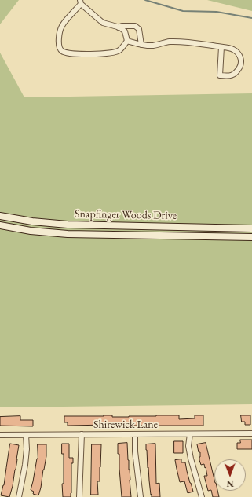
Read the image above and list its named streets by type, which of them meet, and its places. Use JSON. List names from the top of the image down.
{
  "streets": {
    "main road": ["Snapfinger Woods Drive"],
    "street": ["Shirewick Lane"]
  },
  "north": "bottom"
}
